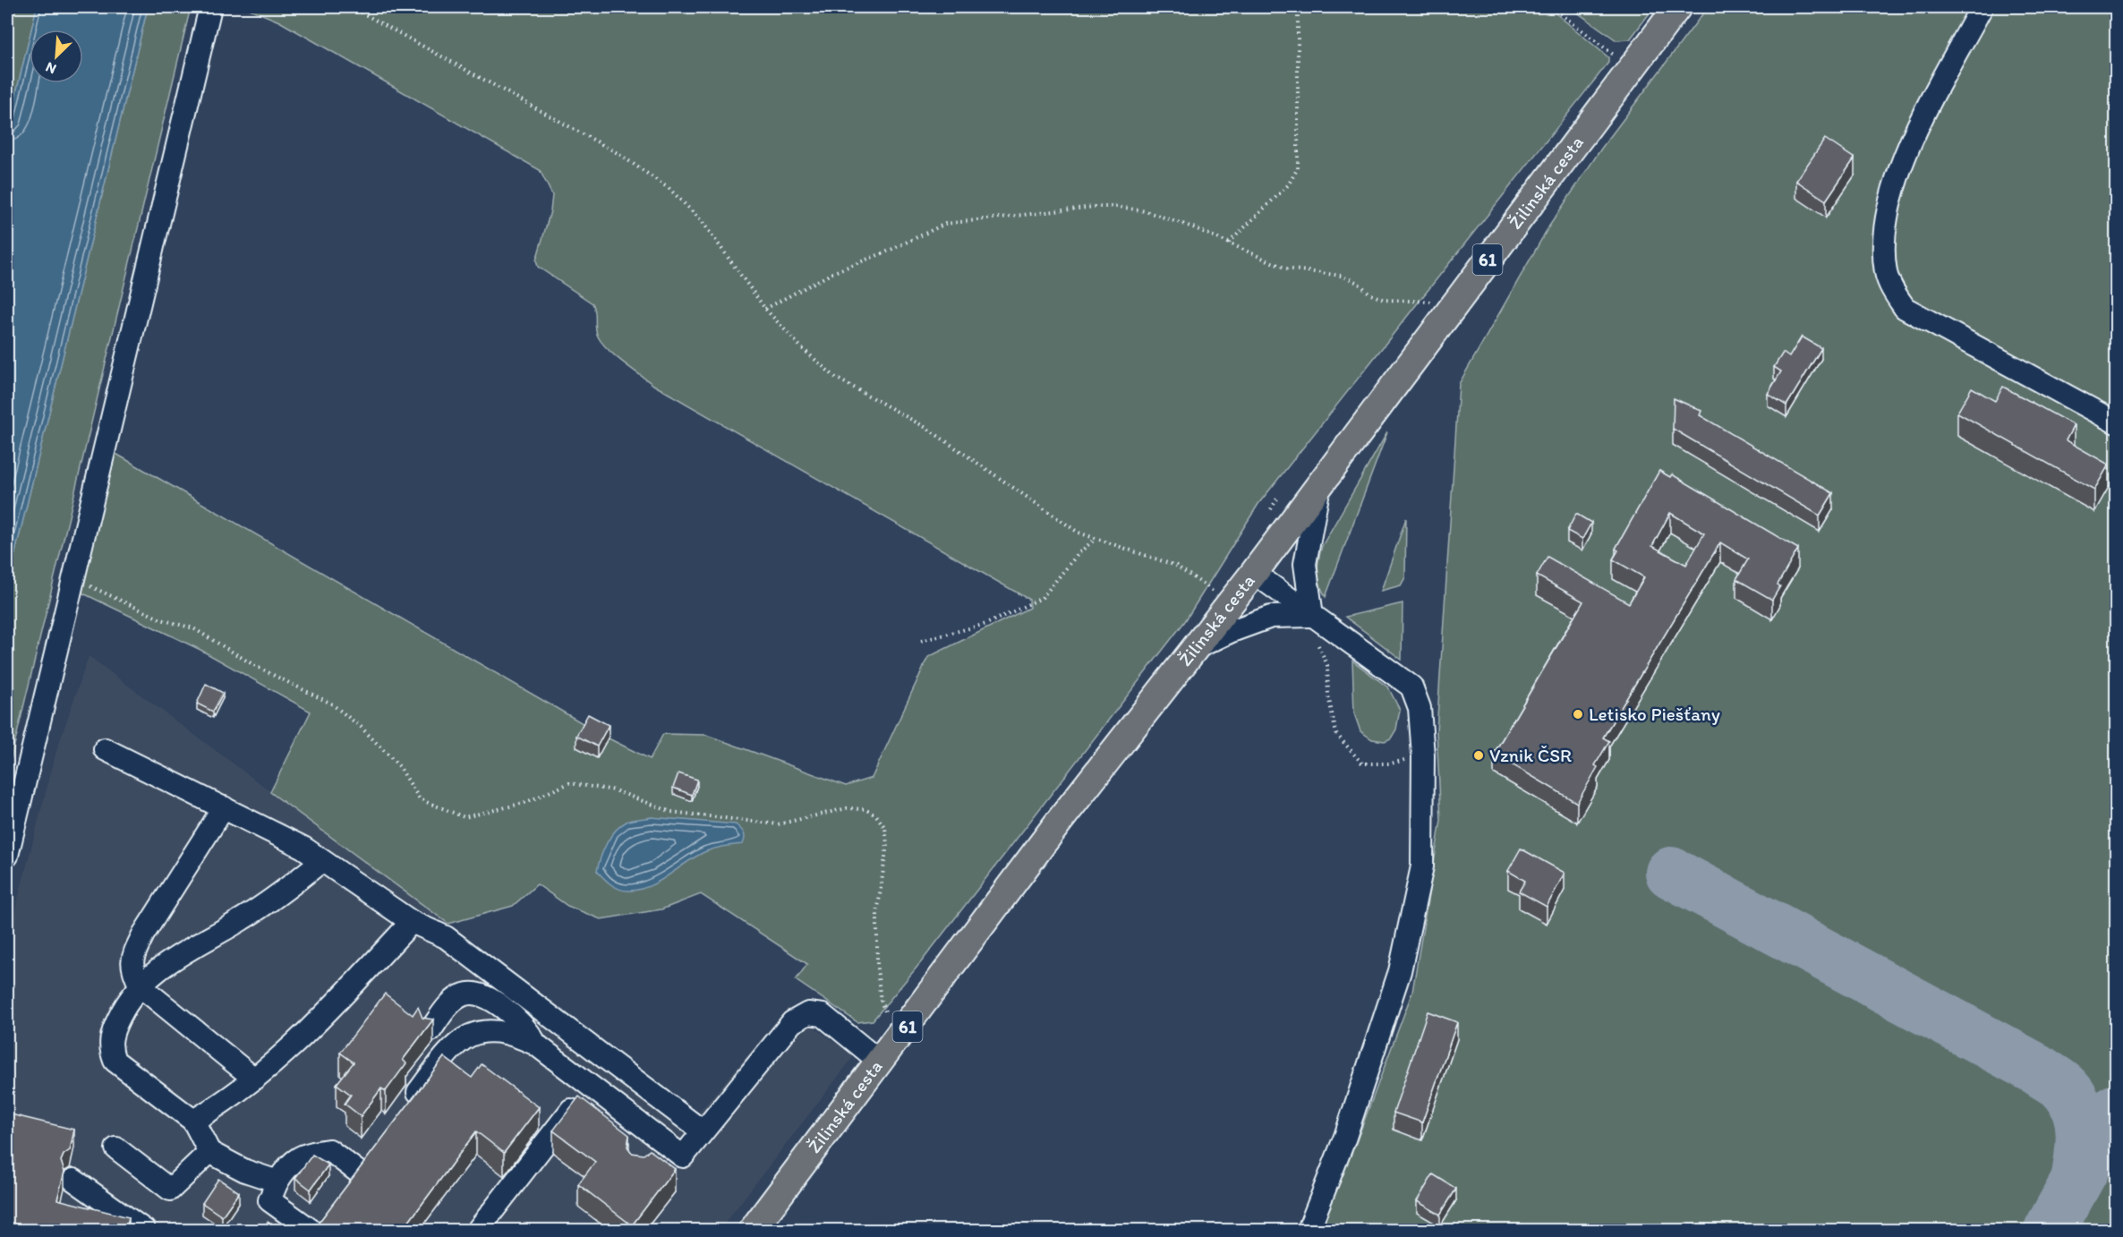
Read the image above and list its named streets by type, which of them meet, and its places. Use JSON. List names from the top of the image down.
{
  "streets": {
    "main road": ["Žilinská cesta", "61"]
  },
  "places": ["Letisko Piešťany", "Vznik ČSR"],
  "north": "bottom left"
}
